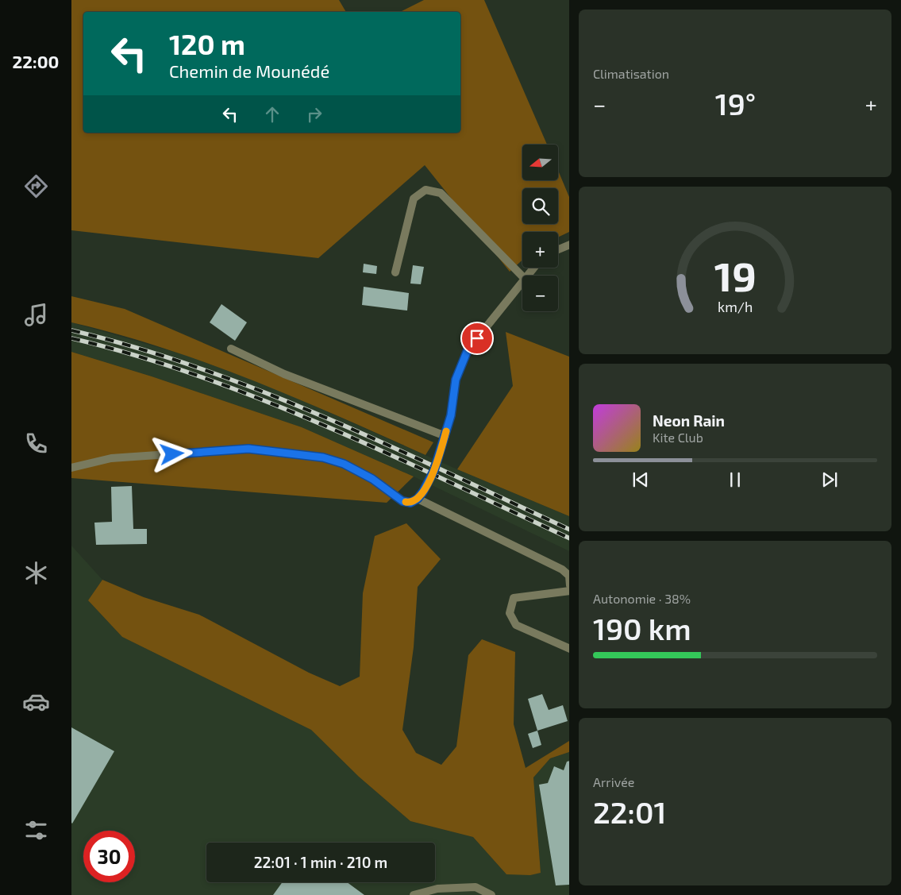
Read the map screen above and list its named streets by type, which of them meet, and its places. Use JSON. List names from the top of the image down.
{
  "north": "left",
  "page": {
    "tabs": "22:00",
    "tile": [
      "Climatisation",
      ["Autonomie · 38%", "190 km"],
      ["Arrivée", "22:01"]
    ],
    "turn": ["120 m", "Chemin de Mounédé"],
    "heat": ["−", "19°", "+"],
    "map_buttons": ["+", "−"],
    "song": ["Neon Rain", "Kite Club"],
    "limit": "30",
    "trip": "22:01 · 1 min · 210 m",
    "gauge": ["19", "km/h"]
  }
}
